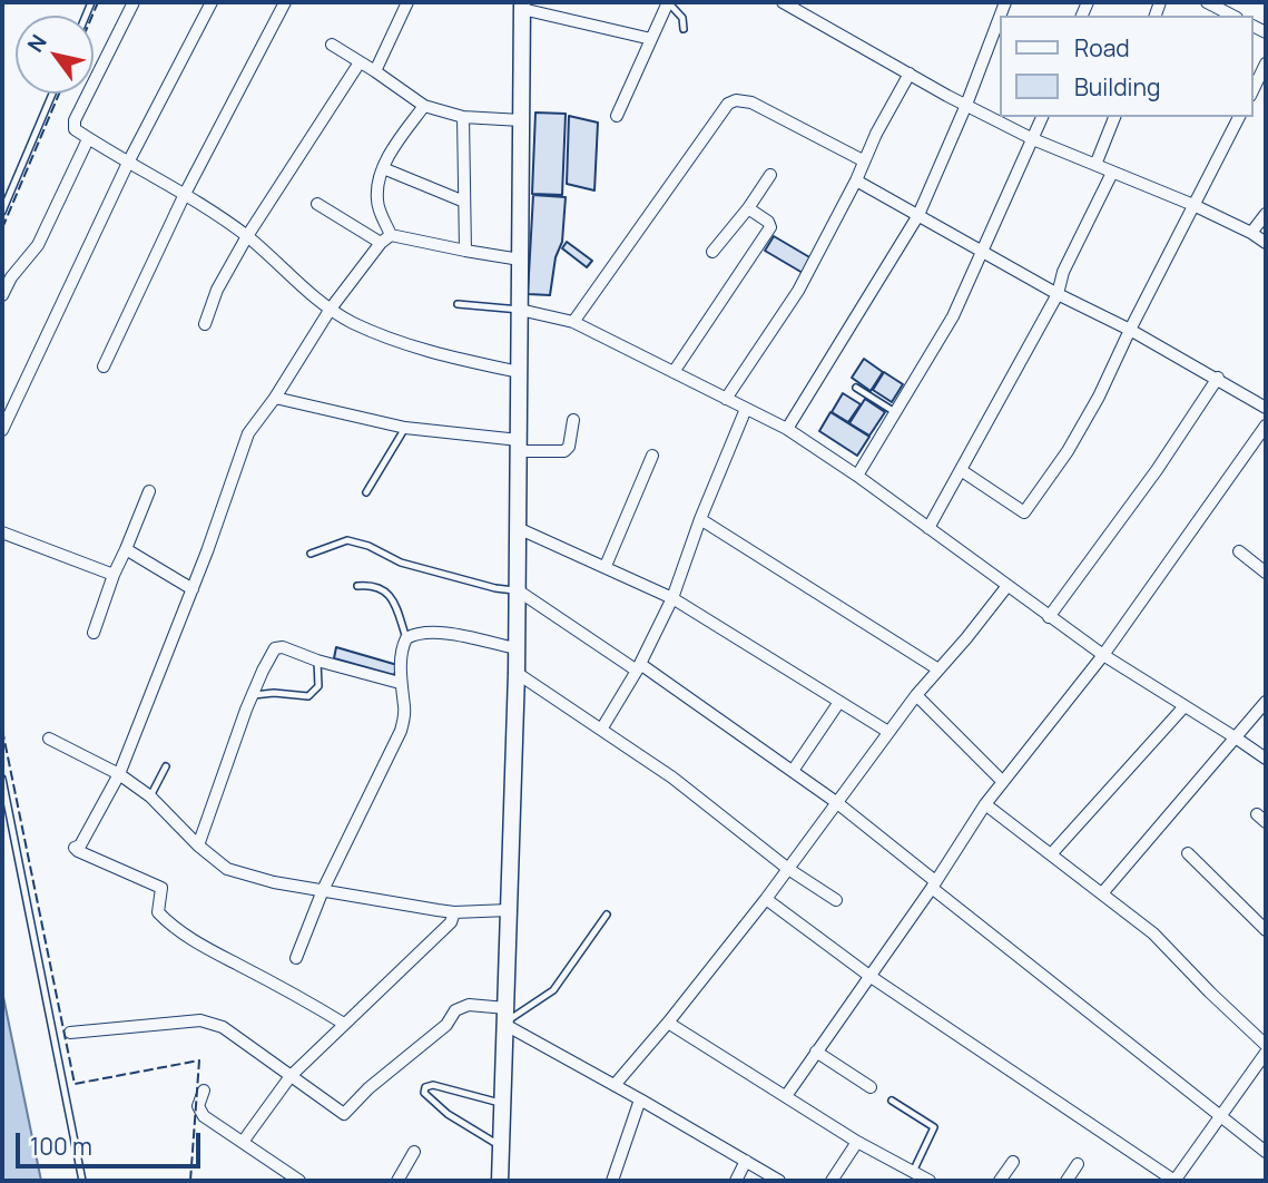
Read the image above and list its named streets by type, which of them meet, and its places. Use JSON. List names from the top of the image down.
{
  "legend": ["Road", "Building"],
  "scale_bar": "100 m",
  "north": "top left"
}
